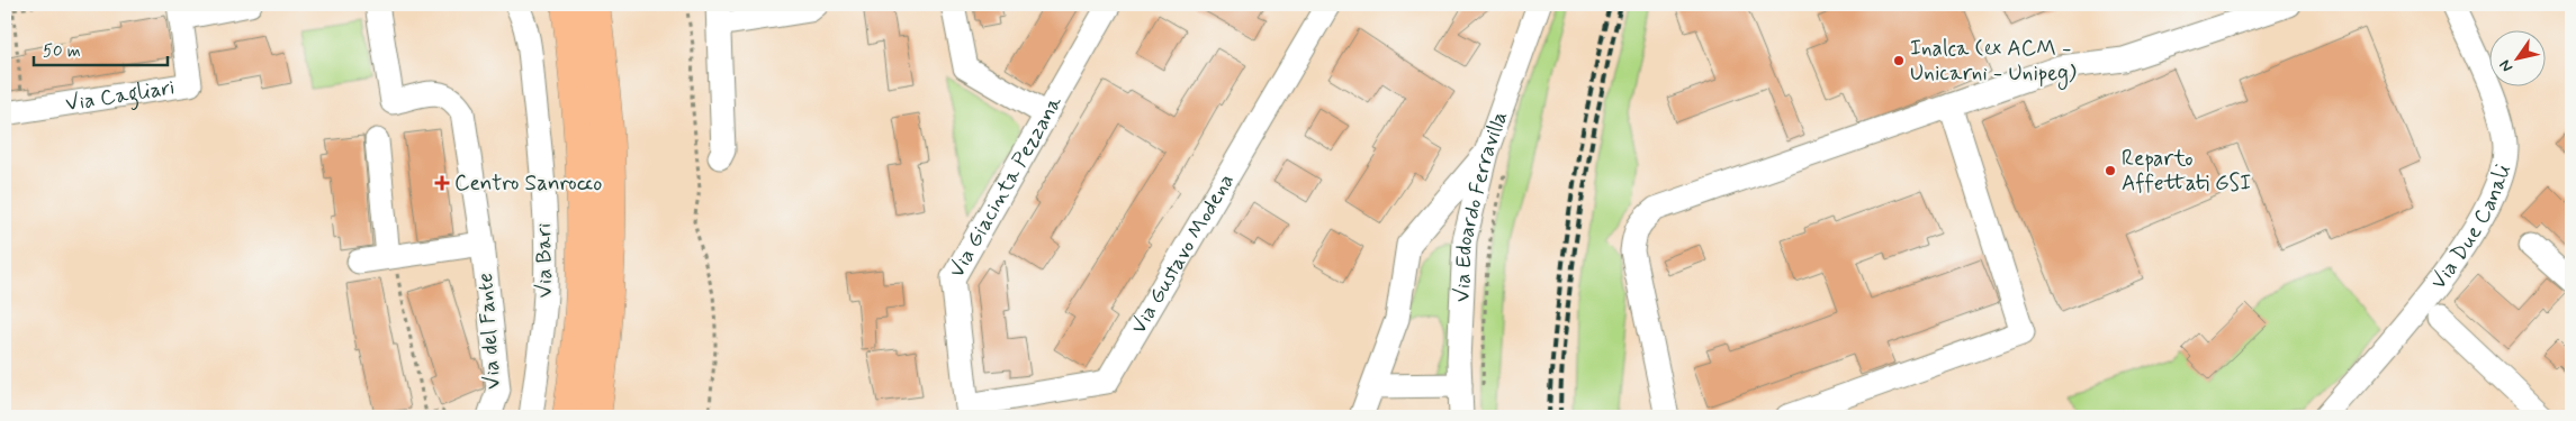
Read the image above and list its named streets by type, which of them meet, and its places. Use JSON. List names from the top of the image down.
{
  "streets": {
    "street": [
      "Via Cagliari",
      "Via Giacinta Pezzana",
      "Via Edoardo Ferravilla",
      "Via Due Canali",
      "Via Gustavo Modena",
      "Via Bari",
      "Via del Fante"
    ]
  },
  "crossings": [
    ["Via Giacinta Pezzana", "Via Gustavo Modena"]
  ],
  "places": {
    "other": ["Inalca (ex ACM - Unicarni - Unipeg)", "Reparto Affettati GSI"],
    "health": ["Centro Sanrocco"]
  },
  "scale_bar": "50 m",
  "north": "bottom left"
}
